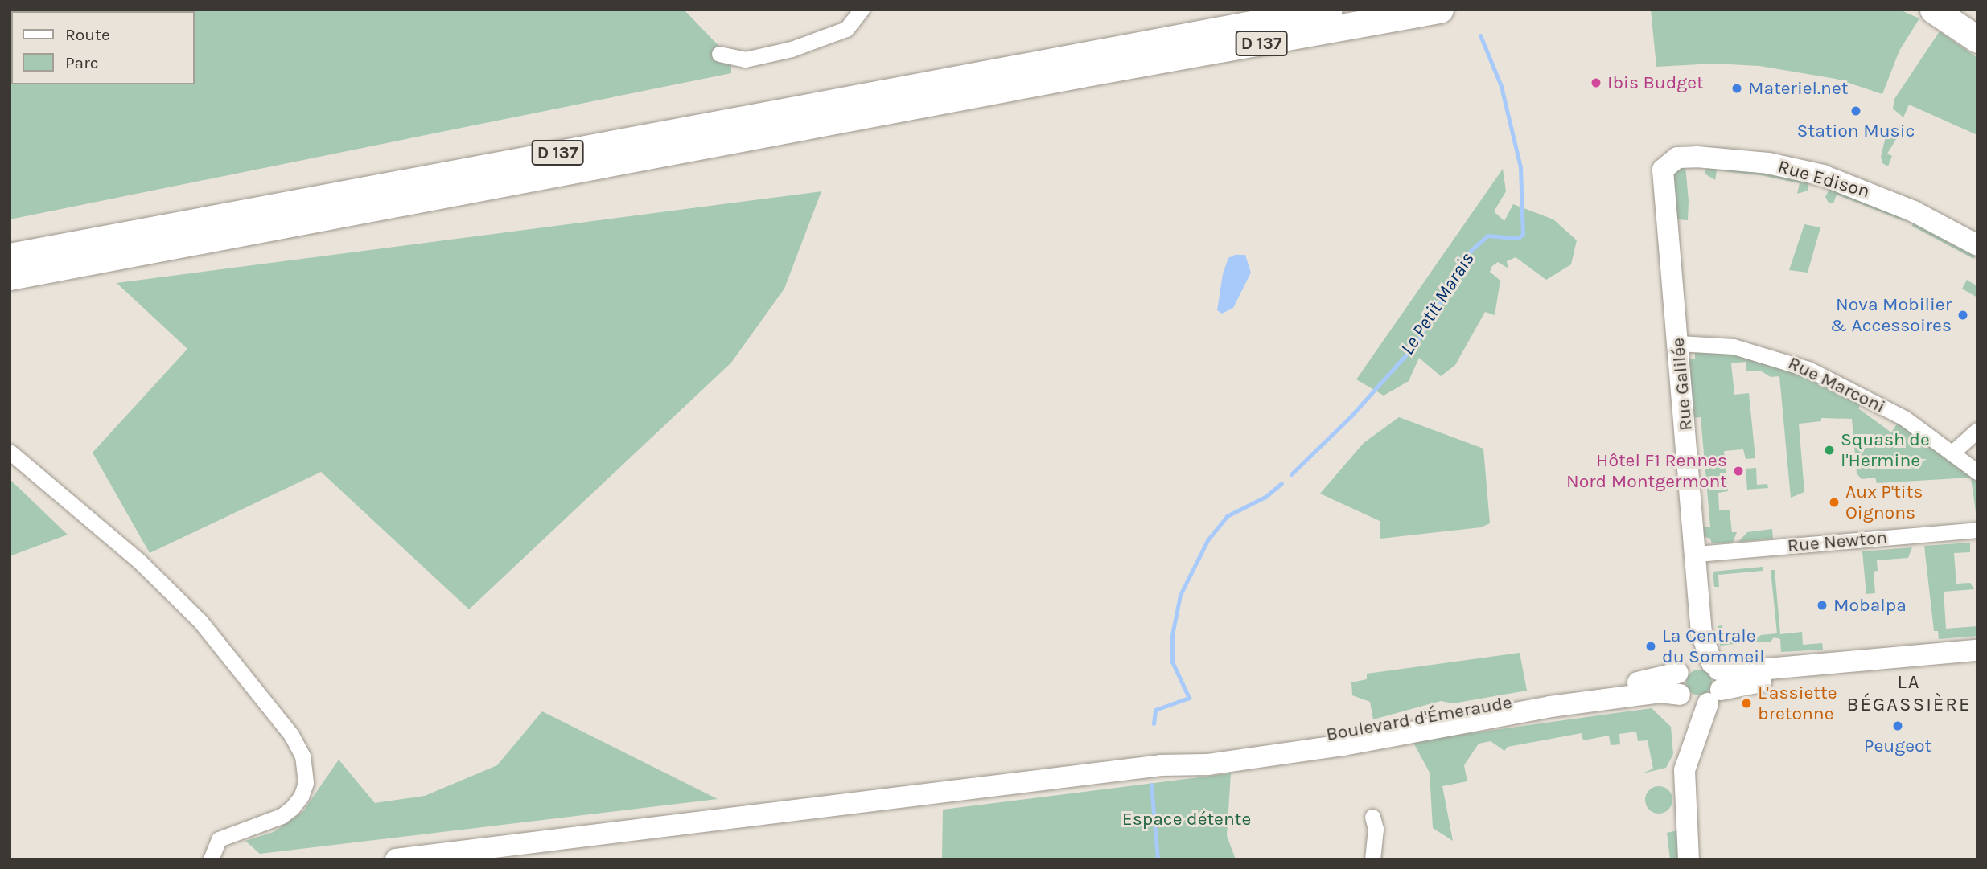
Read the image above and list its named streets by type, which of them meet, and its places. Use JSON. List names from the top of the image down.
{
  "streets": {
    "highway": ["D 137"],
    "main road": ["Rue Edison", "Rue Galilée", "Boulevard d'Émeraude"],
    "street": ["Rue Marconi", "Rue Newton"]
  },
  "crossings": [
    ["Rue Edison", "Rue Galilée"],
    ["Rue Galilée", "Rue Marconi"],
    ["Rue Galilée", "Rue Newton"],
    ["Rue Galilée", "Boulevard d'Émeraude"]
  ],
  "districts": ["LA BÉGASSIÈRE"],
  "water": ["Le Petit Marais"],
  "parks": ["Espace détente"],
  "places": [
    "Ibis Budget",
    "Materiel.net",
    "Station Music",
    "Nova Mobilier & Accessoires",
    "Squash de l'Hermine",
    "Hôtel F1 Rennes Nord Montgermont",
    "Aux P'tits Oignons",
    "Mobalpa",
    "La Centrale du Sommeil",
    "L'assiette bretonne",
    "Peugeot"
  ],
  "legend": ["Route", "Parc"]
}
